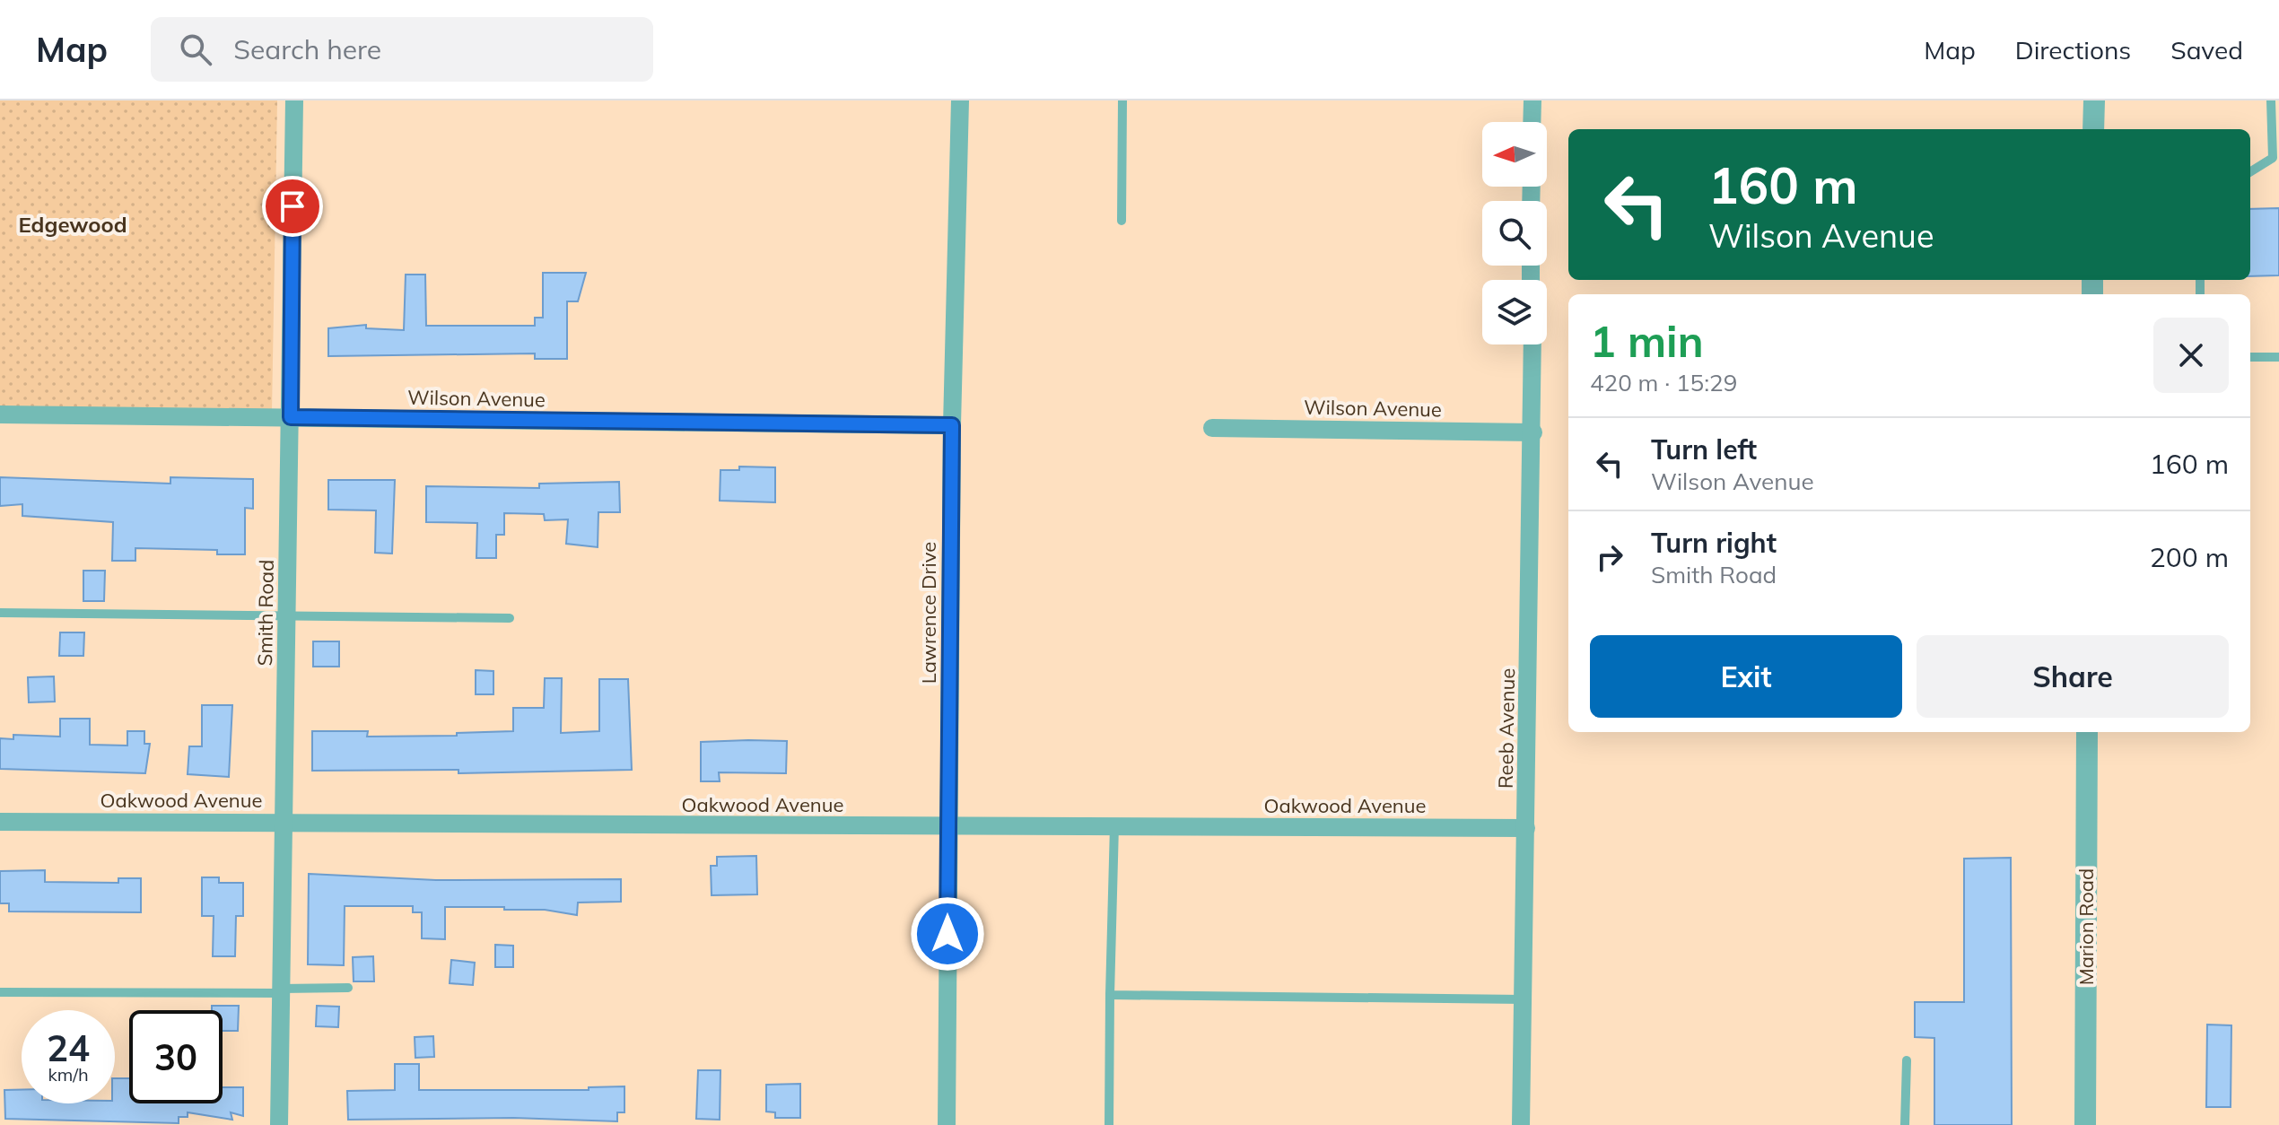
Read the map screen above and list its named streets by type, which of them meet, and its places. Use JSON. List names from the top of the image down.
{
  "streets": {
    "street": [
      "Wilson Avenue",
      "Smith Road",
      "Lawrence Drive",
      "Reeb Avenue",
      "Oakwood Avenue",
      "Marion Road"
    ]
  },
  "crossings": [
    ["Wilson Avenue", "Smith Road"],
    ["Wilson Avenue", "Lawrence Drive"],
    ["Wilson Avenue", "Reeb Avenue"],
    ["Smith Road", "Oakwood Avenue"],
    ["Lawrence Drive", "Oakwood Avenue"],
    ["Reeb Avenue", "Oakwood Avenue"]
  ],
  "districts": ["Edgewood"],
  "north": "left",
  "page": {
    "header": "Map",
    "search": "Search here",
    "nav": ["Map", "Directions", "Saved"],
    "turn": ["160 m", "Wilson Avenue"],
    "heading": ["1 min", "420 m · 15:29"],
    "list": [
      {
        "name": "Turn left",
        "note": "Wilson Avenue",
        "value": "160 m"
      },
      {
        "name": "Turn right",
        "note": "Smith Road",
        "value": "200 m"
      }
    ],
    "buttons": ["Exit", "Share"],
    "speed": "24 km/h",
    "limit": "30"
  }
}
